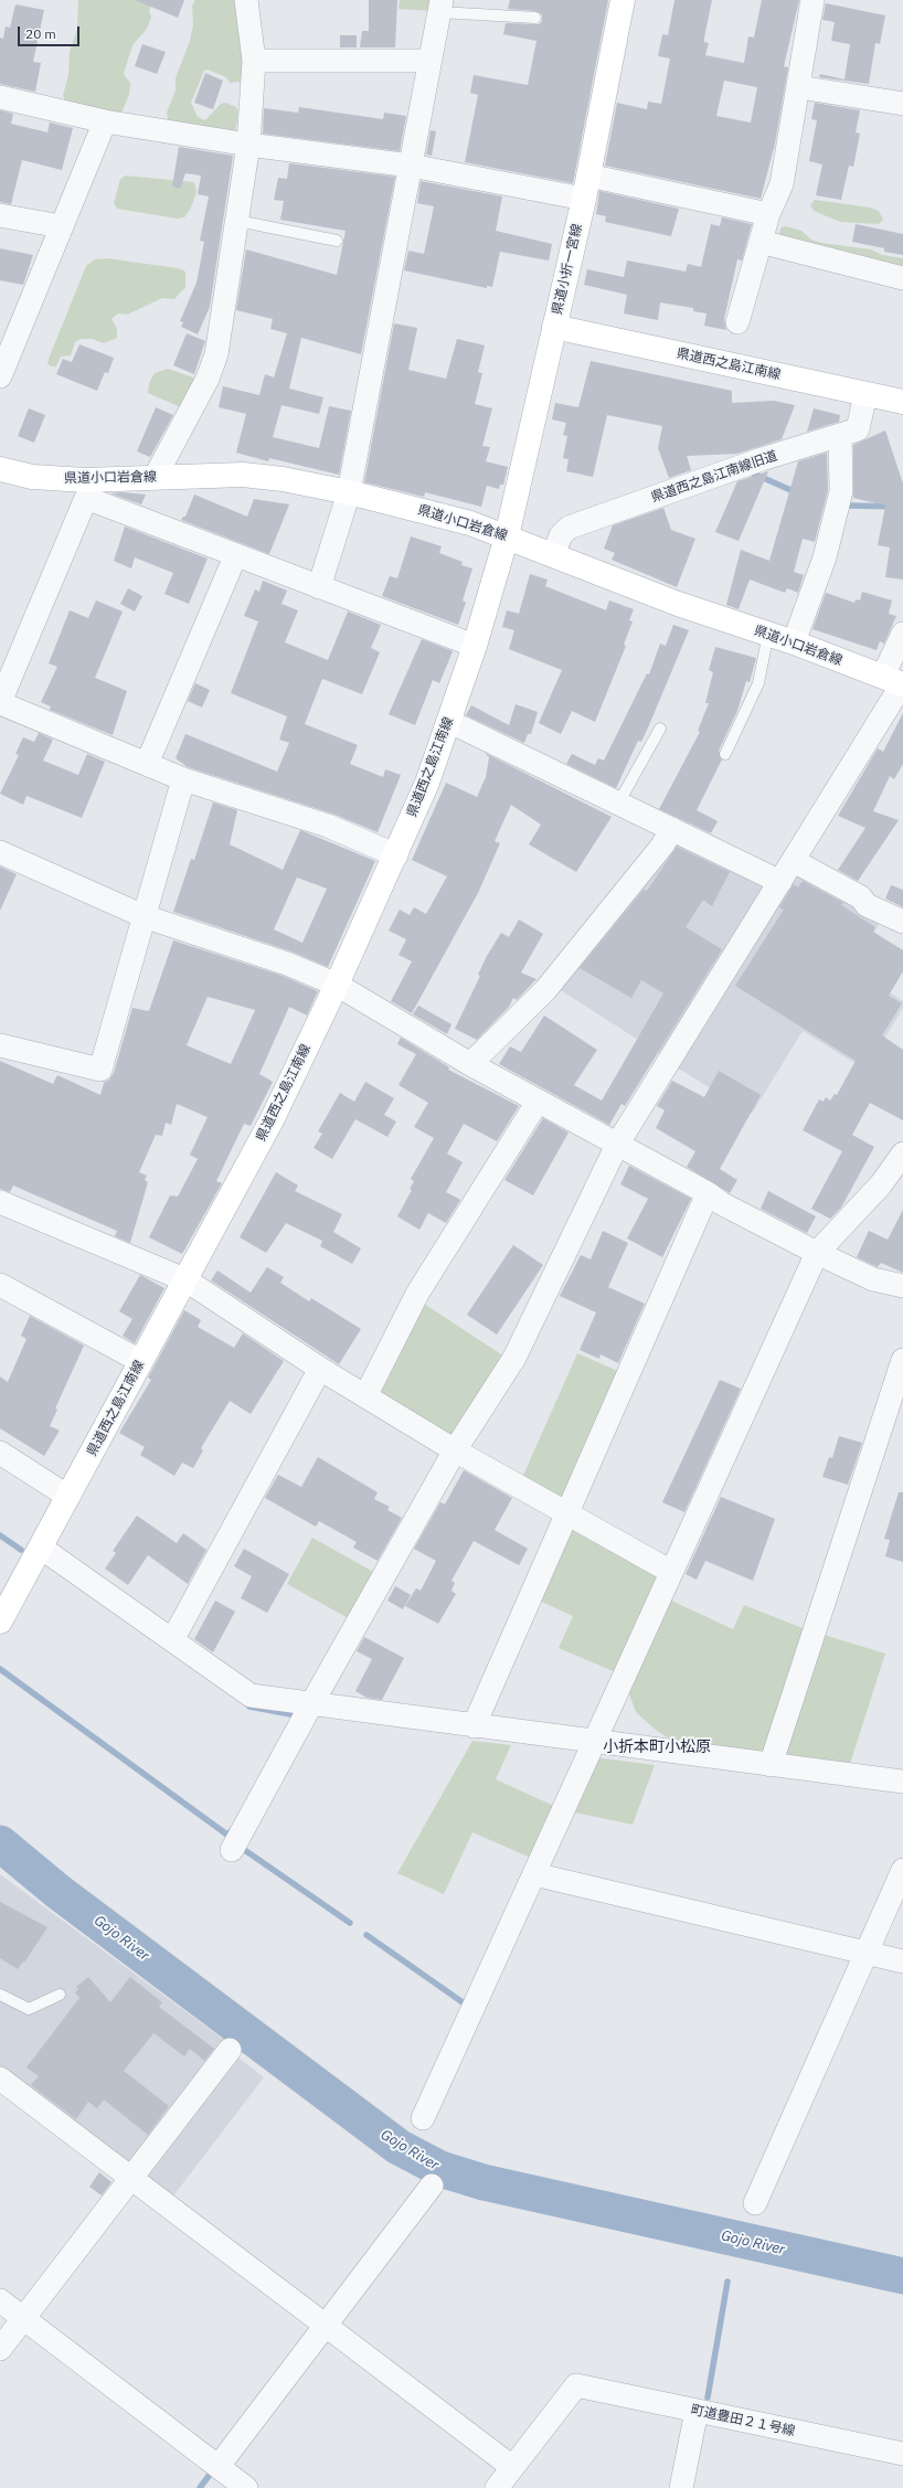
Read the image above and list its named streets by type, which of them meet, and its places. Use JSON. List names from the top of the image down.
{
  "streets": {
    "main road": ["県道小折一宮線", "県道西之島江南線", "県道小口岩倉線"],
    "street": ["県道西之島江南線旧道", "町道豊田２１号線"]
  },
  "crossings": [
    ["県道小折一宮線", "県道西之島江南線"],
    ["県道小折一宮線", "県道小口岩倉線"],
    ["県道西之島江南線", "県道西之島江南線旧道"],
    ["県道西之島江南線", "県道小口岩倉線"],
    ["県道西之島江南線旧道", "県道小口岩倉線"]
  ],
  "districts": ["小折本町小松原"],
  "water": ["Gojo River"],
  "scale_bar": "20 m"
}
